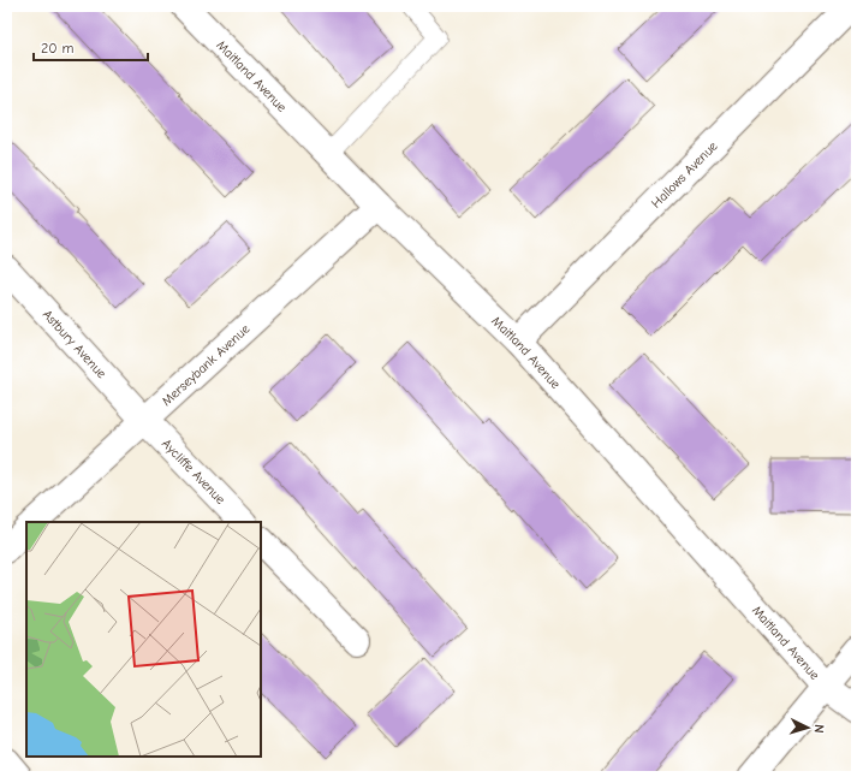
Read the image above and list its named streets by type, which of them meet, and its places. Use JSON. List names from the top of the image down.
{
  "streets": {
    "street": [
      "Maitland Avenue",
      "Hallows Avenue",
      "Astbury Avenue",
      "Merseybank Avenue",
      "Aycliffe Avenue"
    ]
  },
  "crossings": [
    ["Maitland Avenue", "Hallows Avenue"],
    ["Maitland Avenue", "Merseybank Avenue"],
    ["Astbury Avenue", "Merseybank Avenue"],
    ["Astbury Avenue", "Aycliffe Avenue"],
    ["Merseybank Avenue", "Aycliffe Avenue"]
  ],
  "scale_bar": "20 m",
  "north": "right"
}
